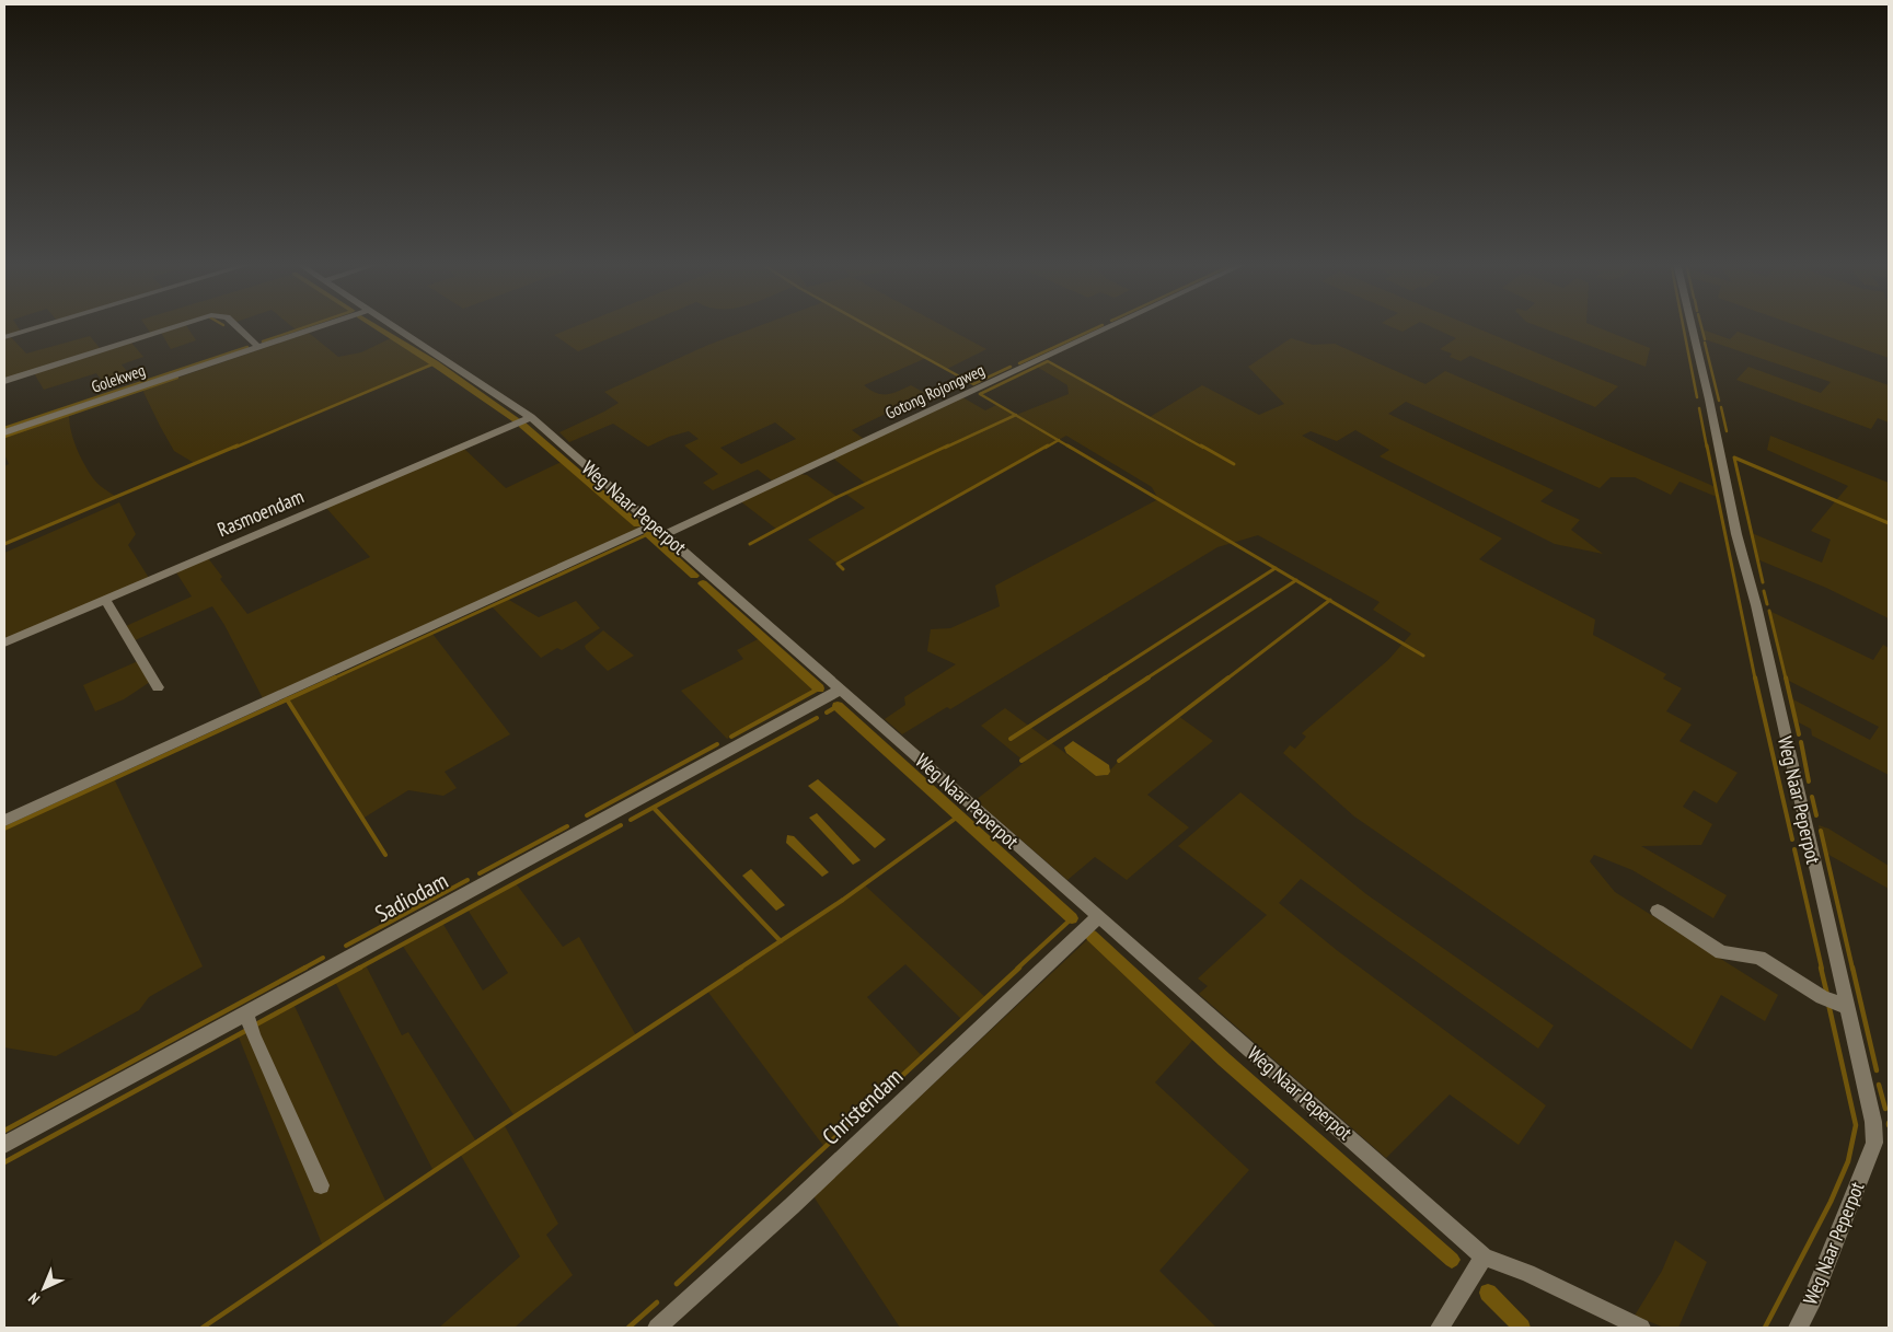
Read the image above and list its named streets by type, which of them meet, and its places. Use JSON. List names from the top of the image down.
{
  "streets": {
    "street": [
      "Golekweg",
      "Gotong Rojongweg",
      "Weg Naar Peperpot",
      "Rasmoendam",
      "Sadiodam",
      "Christendam"
    ]
  },
  "crossings": [
    ["Gotong Rojongweg", "Weg Naar Peperpot"],
    ["Weg Naar Peperpot", "Rasmoendam"],
    ["Weg Naar Peperpot", "Sadiodam"],
    ["Weg Naar Peperpot", "Christendam"]
  ],
  "north": "bottom left"
}
